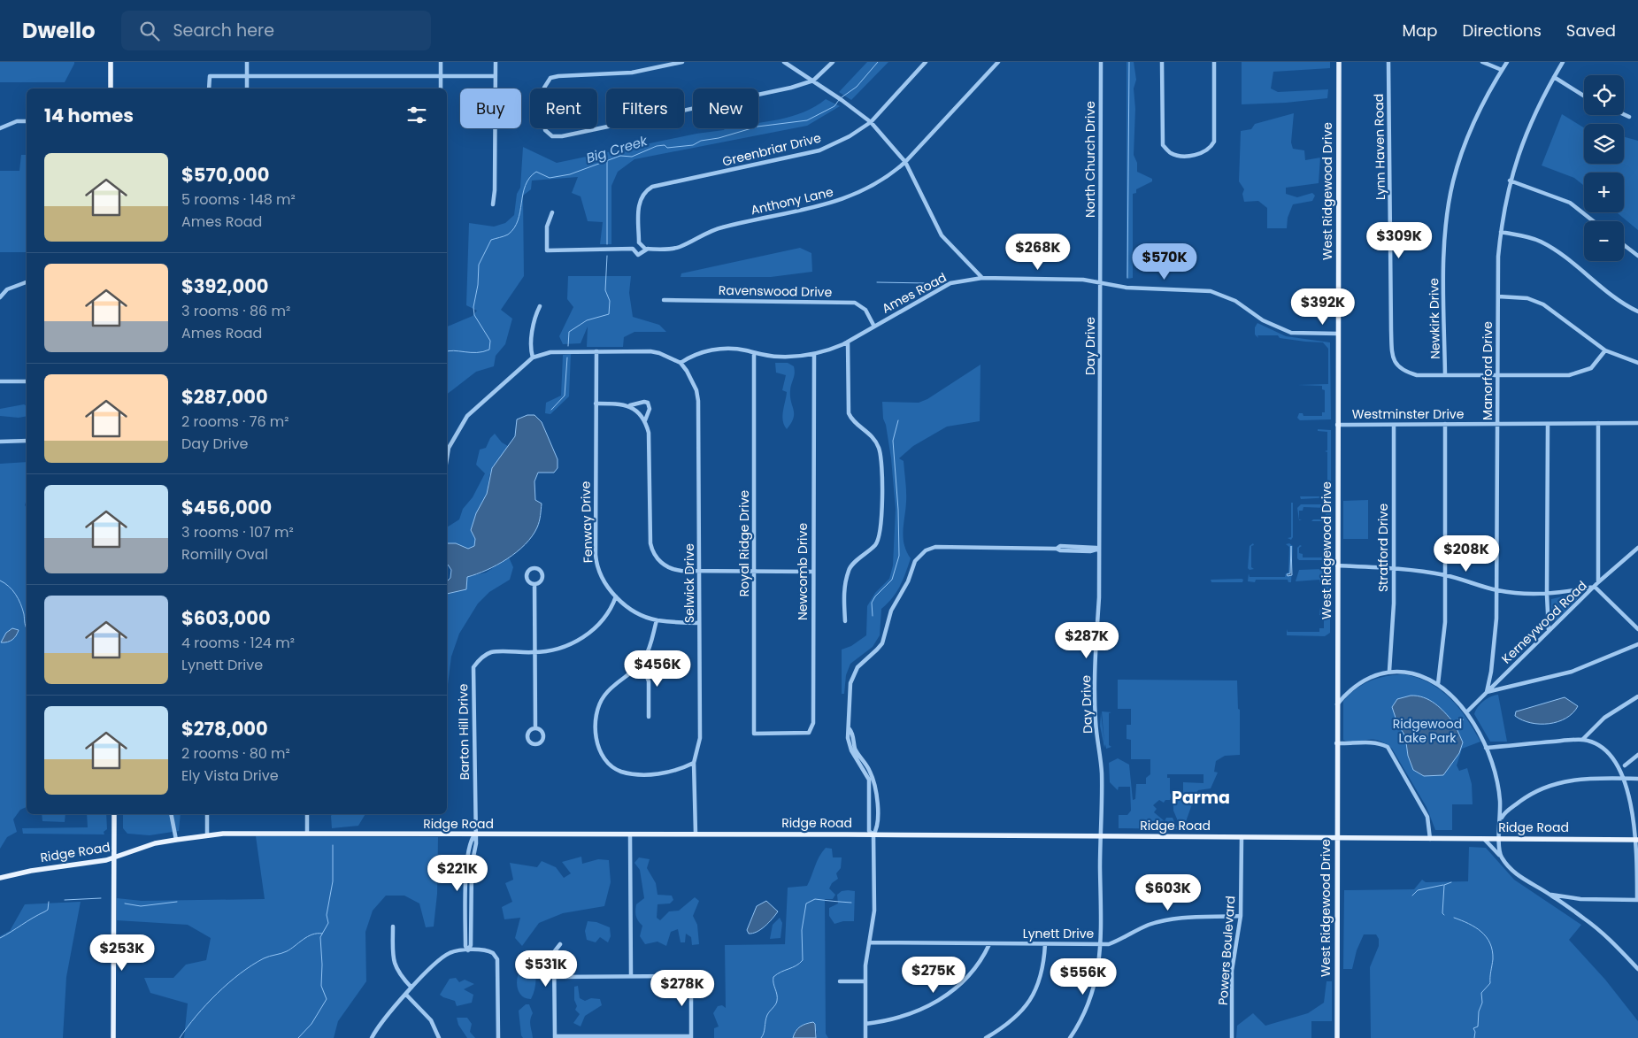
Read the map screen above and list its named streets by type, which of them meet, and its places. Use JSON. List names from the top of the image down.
{
  "streets": {
    "main road": ["West Ridgewood Drive", "Ridge Road"],
    "street": [
      "Lynn Haven Road",
      "Greenbriar Drive",
      "North Church Drive",
      "Anthony Lane",
      "Ravenswood Drive",
      "Ames Road",
      "Newkirk Drive",
      "Day Drive",
      "Manorford Drive",
      "Westminster Drive",
      "Fenway Drive",
      "Royal Ridge Drive",
      "Stratford Drive",
      "Newcomb Drive",
      "Selwick Drive",
      "Kerneywood Road",
      "Barton Hill Drive",
      "Lynett Drive",
      "Powers Boulevard"
    ]
  },
  "crossings": [
    ["Lynn Haven Road", "Newkirk Drive"],
    ["Lynn Haven Road", "Manorford Drive"],
    ["North Church Drive", "Ames Road"],
    ["North Church Drive", "Day Drive"],
    ["West Ridgewood Drive", "Ames Road"],
    ["West Ridgewood Drive", "Westminster Drive"],
    ["West Ridgewood Drive", "Ridge Road"],
    ["Ravenswood Drive", "Ames Road"],
    ["Ames Road", "Day Drive"],
    ["Ames Road", "Royal Ridge Drive"],
    ["Ames Road", "Newcomb Drive"],
    ["Ames Road", "Selwick Drive"],
    ["Day Drive", "Ridge Road"],
    ["Day Drive", "Lynett Drive"],
    ["Manorford Drive", "Westminster Drive"],
    ["Manorford Drive", "Kerneywood Road"],
    ["Westminster Drive", "Stratford Drive"],
    ["Fenway Drive", "Selwick Drive"],
    ["Fenway Drive", "Barton Hill Drive"],
    ["Royal Ridge Drive", "Newcomb Drive"],
    ["Selwick Drive", "Ridge Road"],
    ["Barton Hill Drive", "Ridge Road"],
    ["Ridge Road", "Powers Boulevard"],
    ["Lynett Drive", "Powers Boulevard"]
  ],
  "districts": ["Parma"],
  "water": ["Big Creek"],
  "parks": ["Ridgewood Lake Park"],
  "page": {
    "header": "Dwello",
    "search": "Search here",
    "nav": ["Map", "Directions", "Saved"],
    "map_buttons": ["+", "−"],
    "chip": [
      "Buy",
      "Rent",
      "Filters",
      "New"
    ],
    "heading": "14 homes",
    "list": [
      {
        "name": "$570,000",
        "note": "5 rooms · 148 m² · Ames Road"
      },
      {
        "name": "$392,000",
        "note": "3 rooms · 86 m² · Ames Road"
      },
      {
        "name": "$287,000",
        "note": "2 rooms · 76 m² · Day Drive"
      },
      {
        "name": "$456,000",
        "note": "3 rooms · 107 m² · Romilly Oval"
      },
      {
        "name": "$603,000",
        "note": "4 rooms · 124 m² · Lynett Drive"
      },
      {
        "name": "$278,000",
        "note": "2 rooms · 80 m² · Ely Vista Drive"
      }
    ],
    "price": [
      "$309K",
      "$268K",
      "$570K",
      "$392K",
      "$208K",
      "$287K",
      "$456K",
      "$221K",
      "$603K",
      "$253K",
      "$531K",
      "$275K",
      "$556K",
      "$278K"
    ]
  }
}
